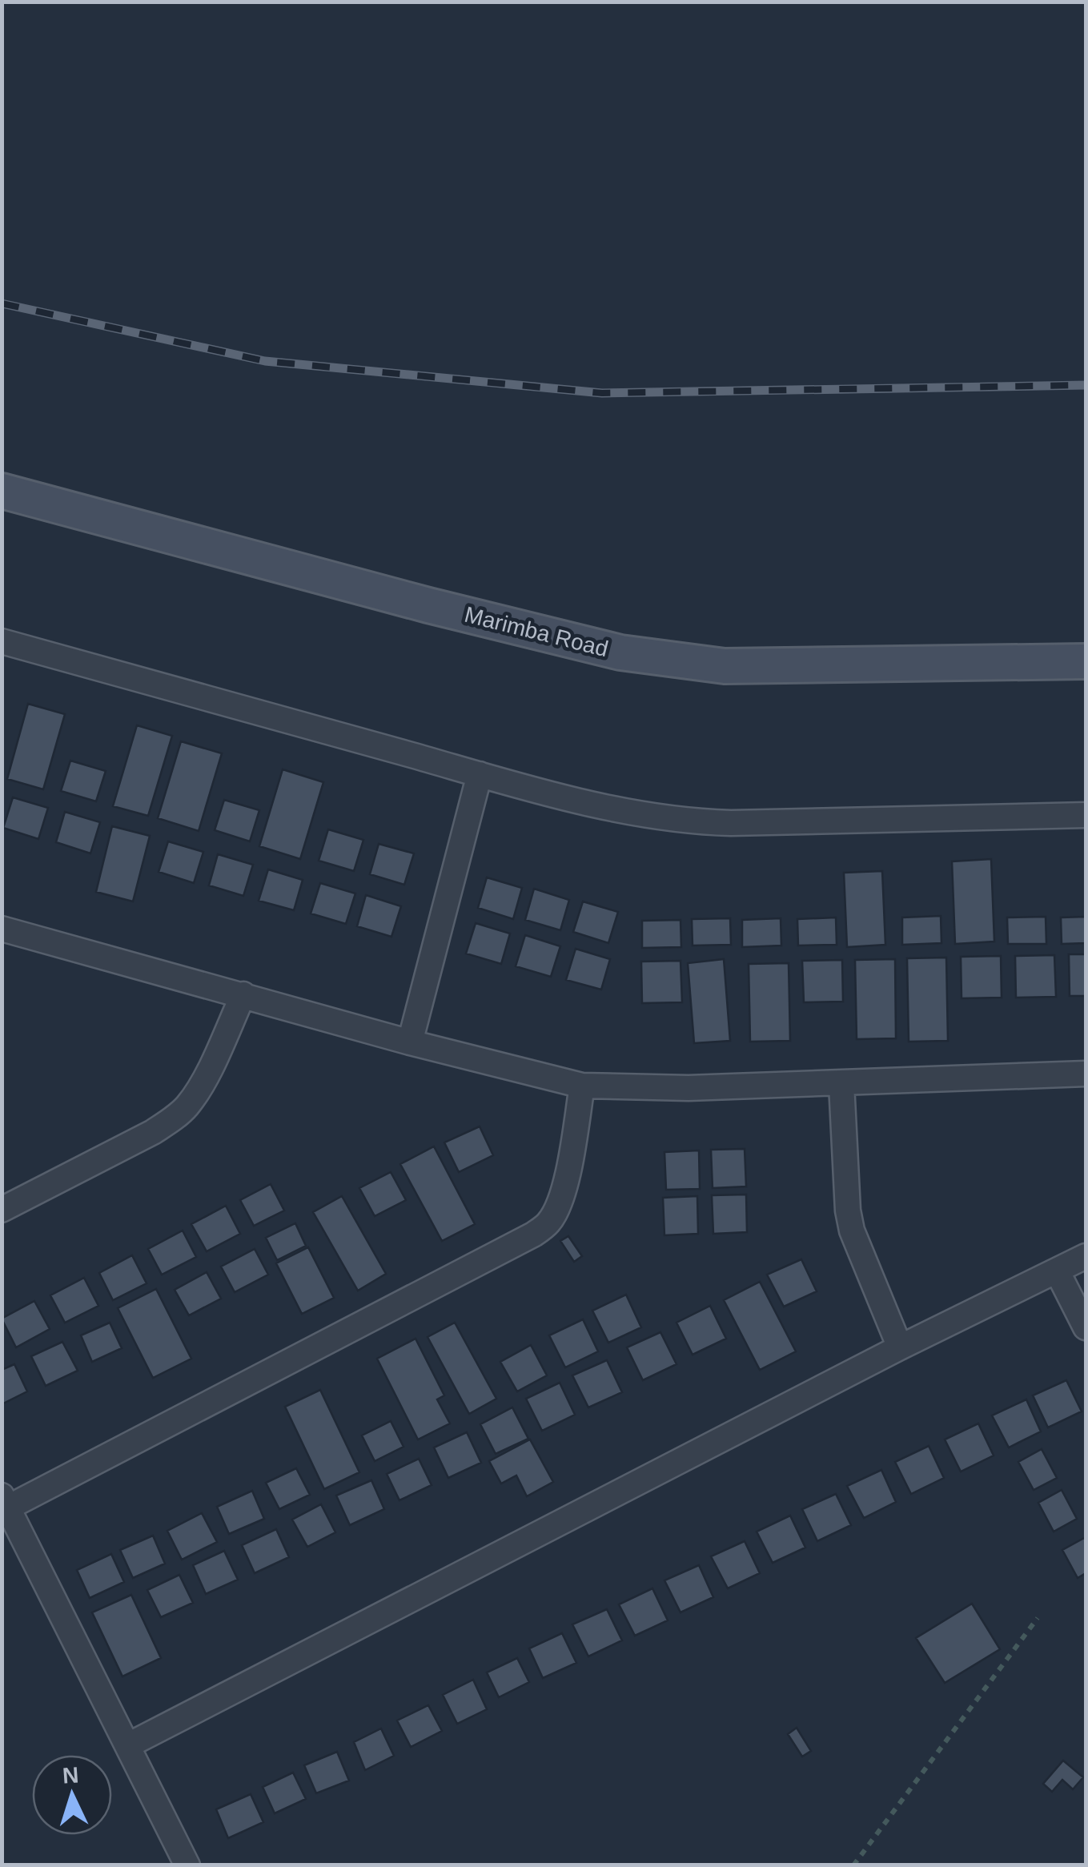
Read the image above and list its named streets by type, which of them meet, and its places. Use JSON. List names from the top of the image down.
{
  "streets": {
    "street": ["Marimba Road"]
  },
  "north": "top"
}
